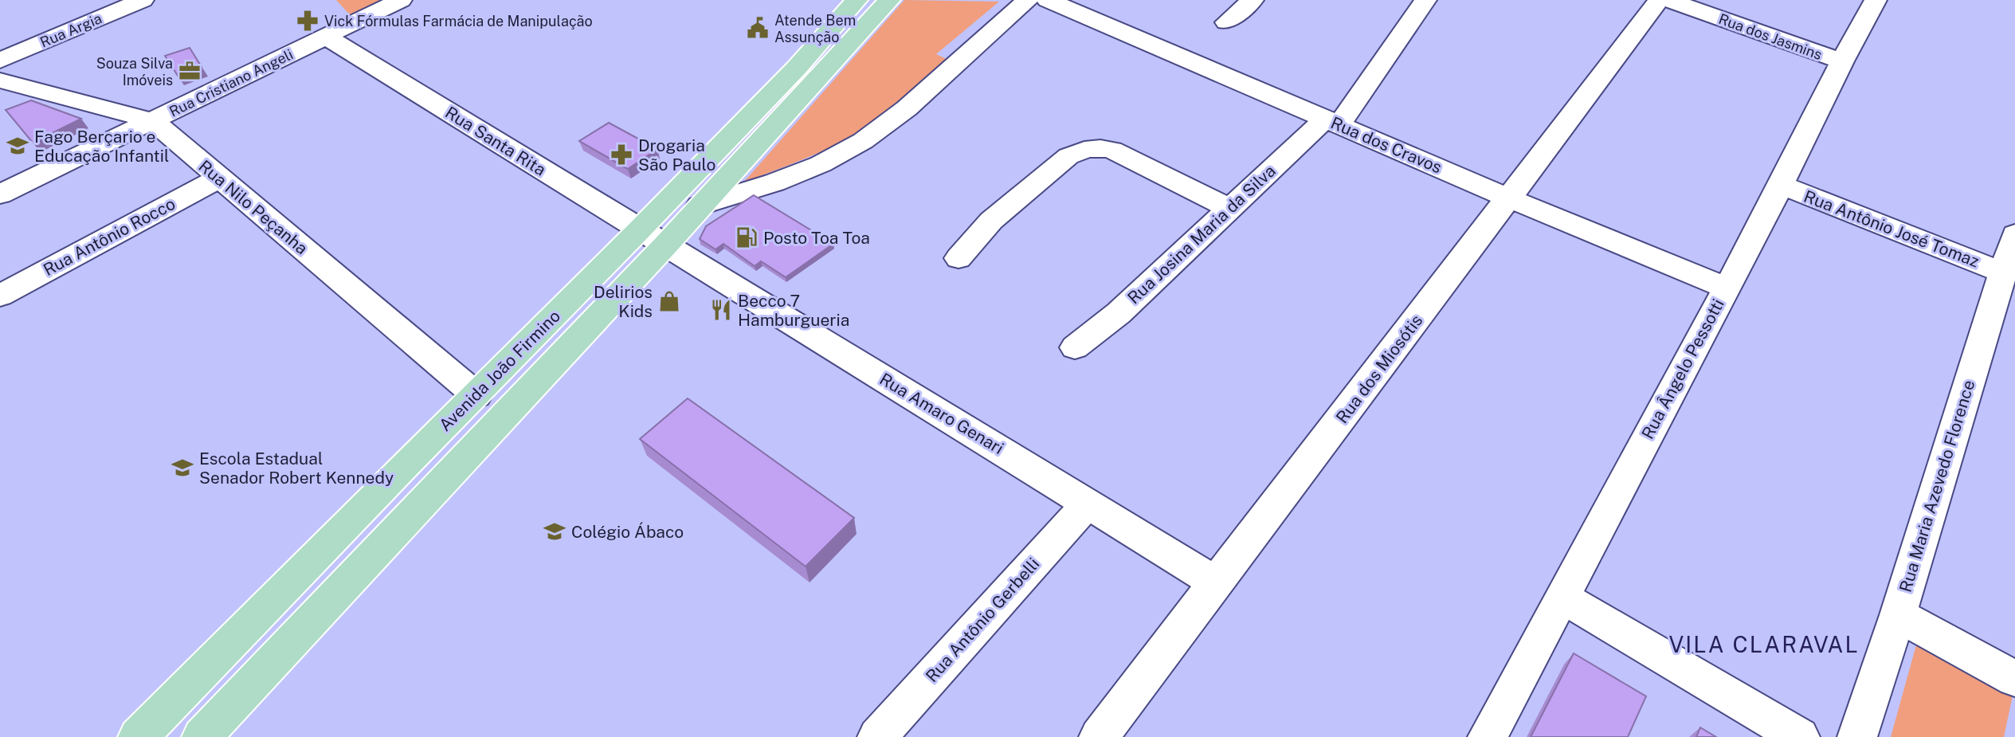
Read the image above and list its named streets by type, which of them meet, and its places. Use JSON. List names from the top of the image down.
{
  "streets": {
    "main road": ["Avenida João Firmino"],
    "street": [
      "Rua Argia",
      "Rua dos Jasmins",
      "Rua Cristiano Angeli",
      "Rua Santa Rita",
      "Rua dos Cravos",
      "Rua Nilo Peçanha",
      "Rua Antônio José Tomaz",
      "Rua Josina Maria da Silva",
      "Rua Antônio Rocco",
      "Rua dos Miosótis",
      "Rua Ângelo Pessotti",
      "Rua Amaro Genari",
      "Rua Maria Azevedo Florence",
      "Rua Antônio Gerbelli"
    ]
  },
  "crossings": [
    ["Rua dos Jasmins", "Rua Ângelo Pessotti"],
    ["Rua Cristiano Angeli", "Rua Santa Rita"],
    ["Rua Cristiano Angeli", "Rua Nilo Peçanha"],
    ["Rua Santa Rita", "Avenida João Firmino"],
    ["Rua Santa Rita", "Rua Amaro Genari"],
    ["Rua dos Cravos", "Rua Josina Maria da Silva"],
    ["Rua dos Cravos", "Rua dos Miosótis"],
    ["Rua dos Cravos", "Rua Ângelo Pessotti"],
    ["Rua Nilo Peçanha", "Rua Antônio Rocco"],
    ["Rua Nilo Peçanha", "Avenida João Firmino"],
    ["Rua Antônio José Tomaz", "Rua Ângelo Pessotti"],
    ["Rua Antônio José Tomaz", "Rua Maria Azevedo Florence"],
    ["Rua dos Miosótis", "Rua Amaro Genari"],
    ["Avenida João Firmino", "Rua Amaro Genari"],
    ["Rua Amaro Genari", "Rua Antônio Gerbelli"]
  ],
  "districts": ["VILA CLARAVAL"],
  "places": {
    "pharmacy": ["Vick Fórmulas Farmácia de Manipulação", "Drogaria São Paulo"],
    "public building": ["Atende Bem Assunção"],
    "office": ["Souza Silva Imóveis"],
    "school or university": ["Fago Berçario e Educação Infantil", "Escola Estadual Senador Robert Kennedy", "Colégio Ábaco"],
    "fuel station": ["Posto Toa Toa"],
    "shop": ["Delirios Kids"],
    "restaurant": ["Becco 7 Hamburgueria"]
  }
}
